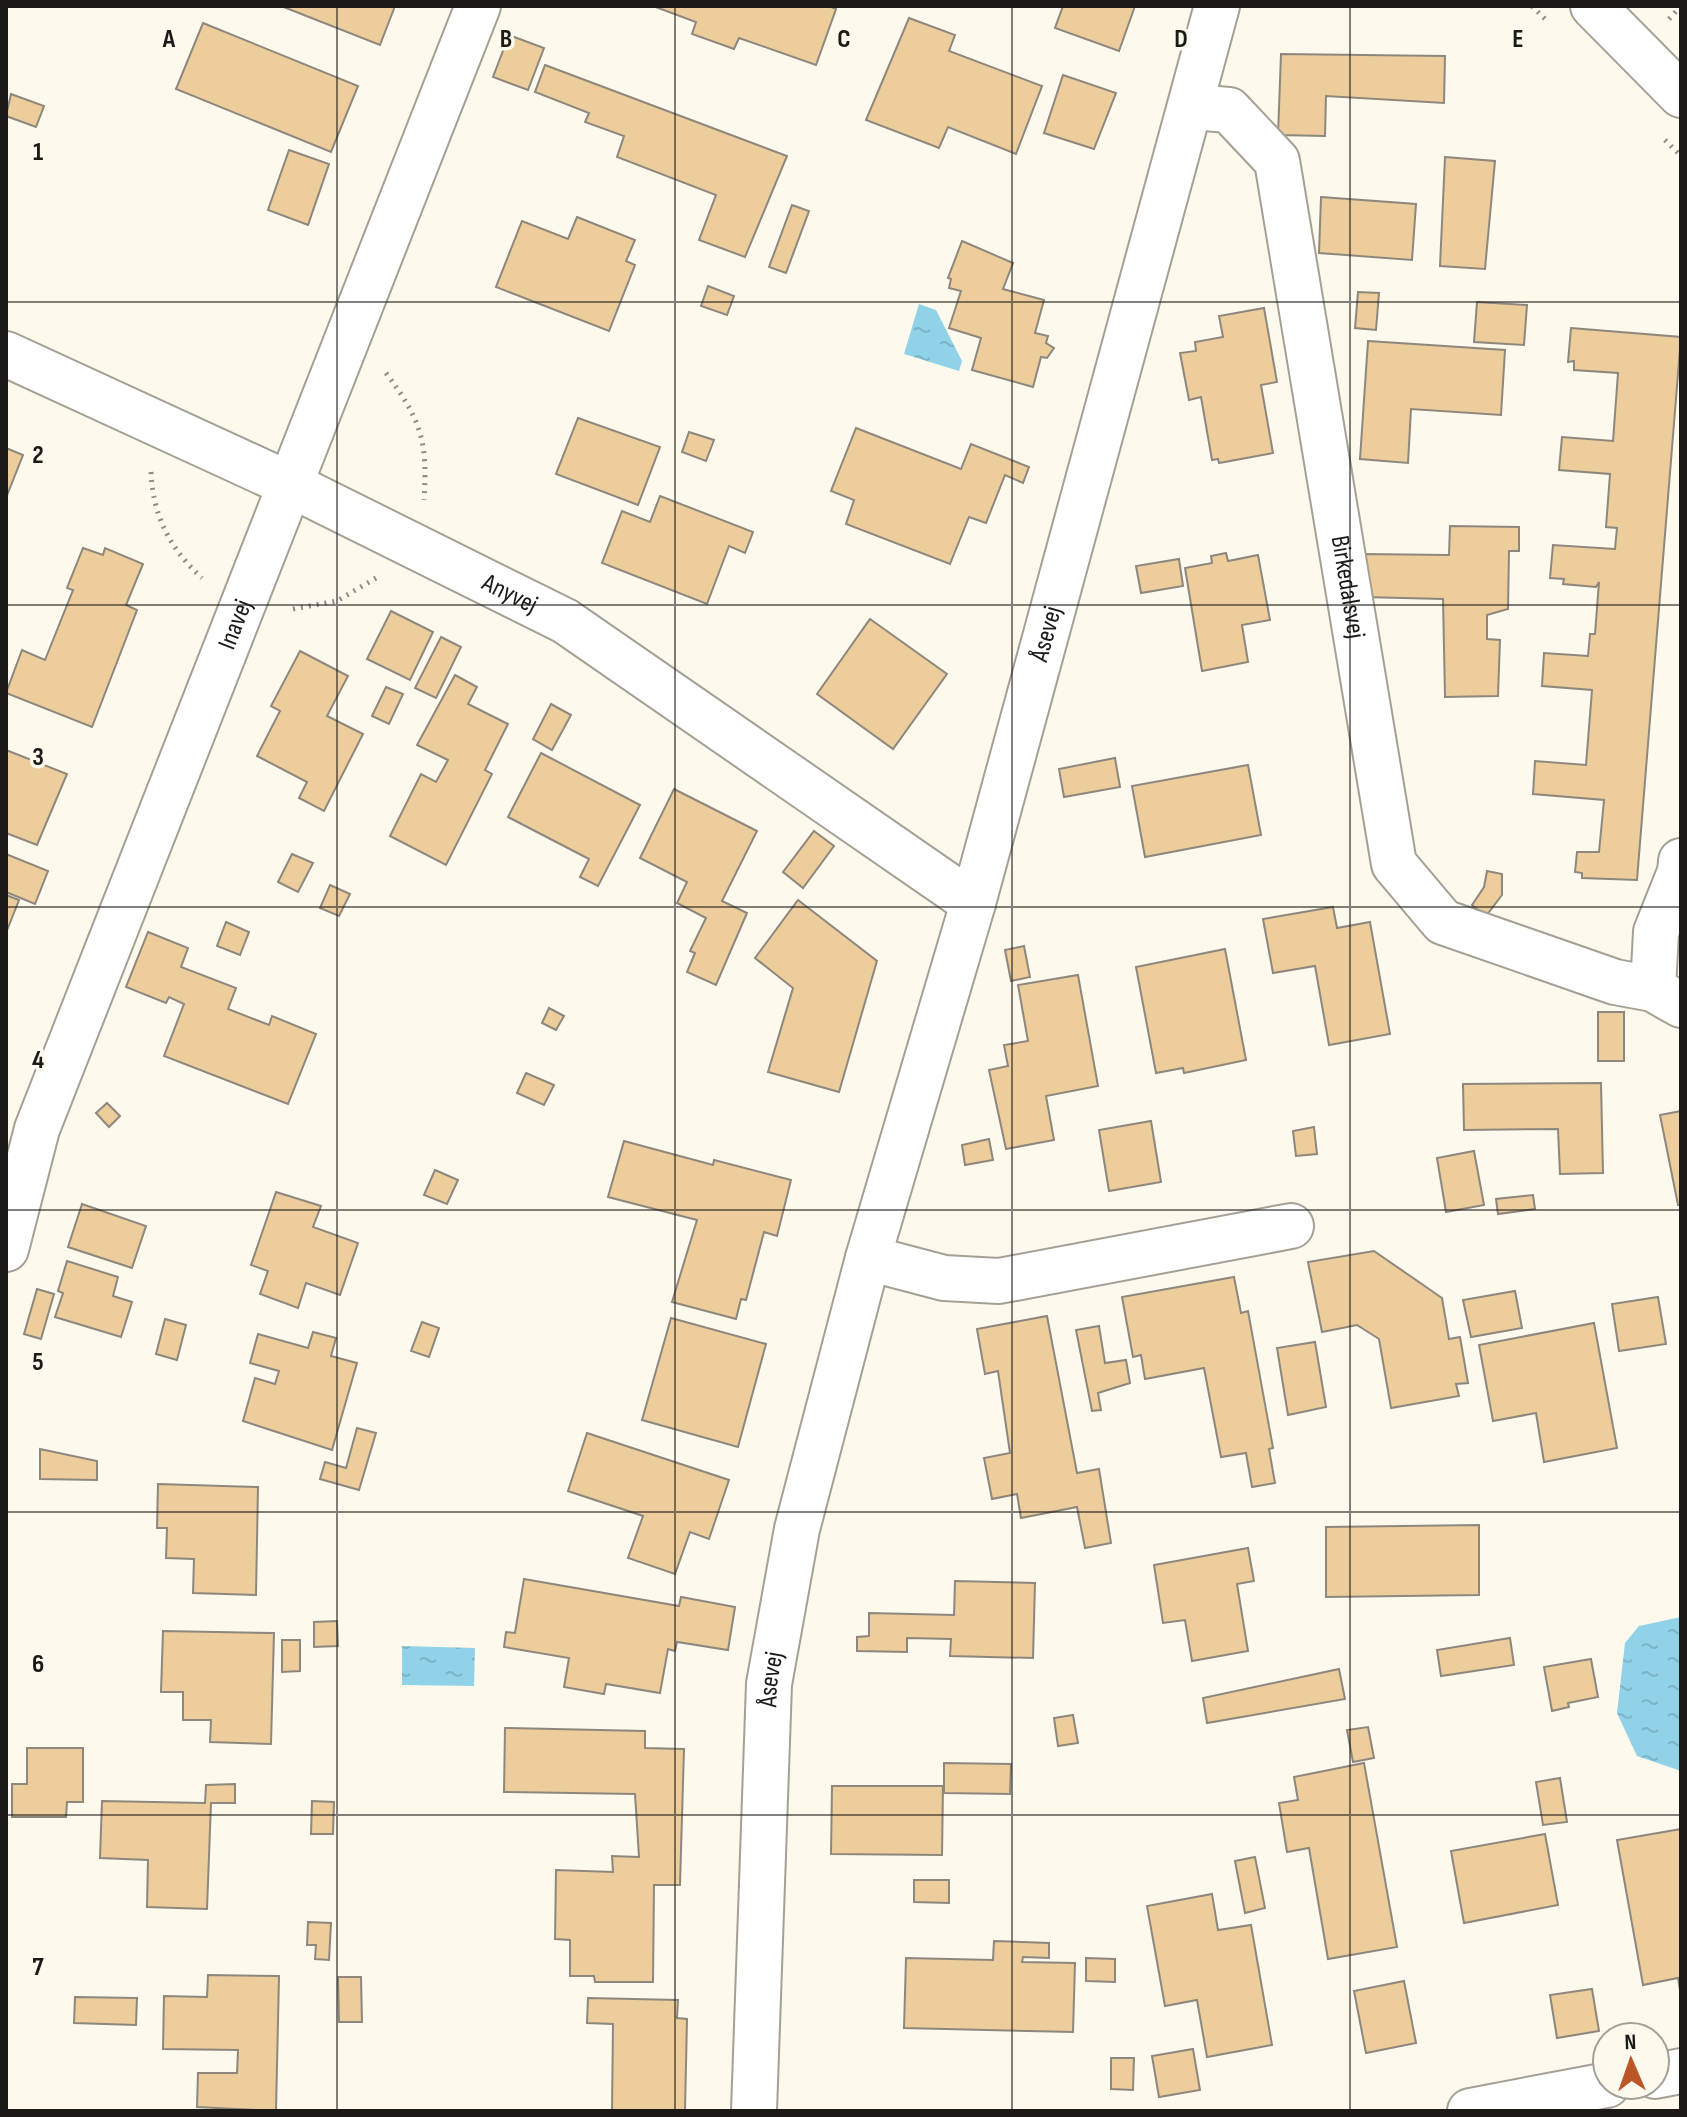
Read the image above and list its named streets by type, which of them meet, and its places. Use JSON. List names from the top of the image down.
{
  "streets": {
    "street": [
      "Birkedalsvej",
      "Anyvej",
      "Inavej",
      "Åsevej"
    ]
  },
  "crossings": [
    ["Birkedalsvej", "Åsevej"],
    ["Anyvej", "Inavej"],
    ["Anyvej", "Åsevej"]
  ],
  "north": "top",
  "grid": {
    "columns": [
      "A",
      "B",
      "C",
      "D",
      "E"
    ],
    "rows": [
      "1",
      "2",
      "3",
      "4",
      "5",
      "6",
      "7"
    ]
  }
}
